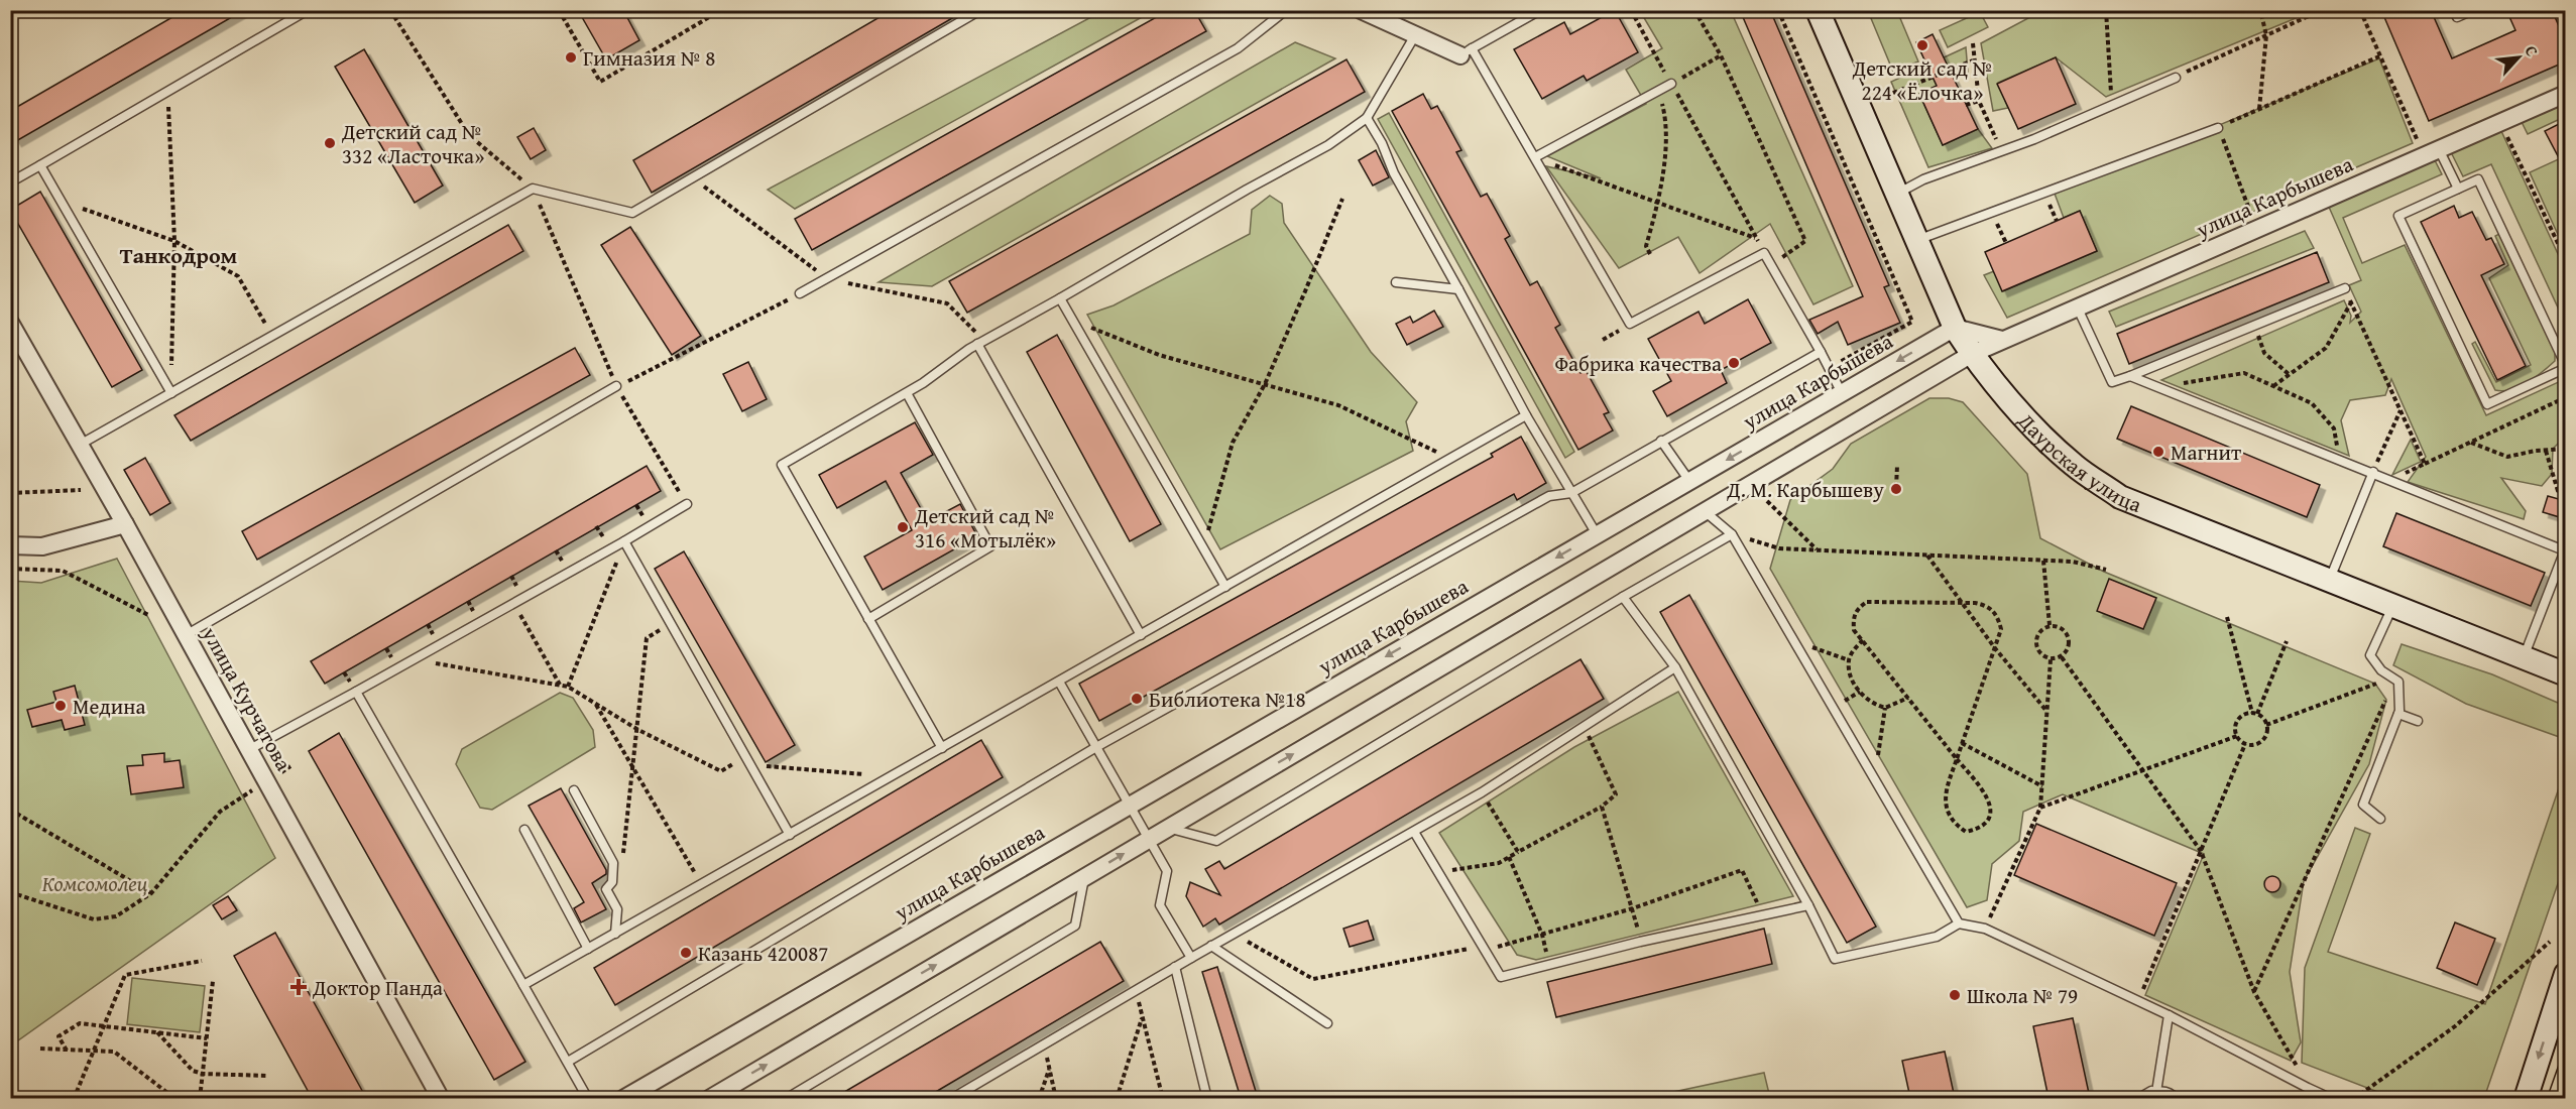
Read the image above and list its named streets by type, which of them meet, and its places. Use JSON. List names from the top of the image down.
{
  "streets": {
    "street": ["улица Карбышева", "Даурская улица", "улица Курчатова"]
  },
  "crossings": [
    ["улица Карбышева", "Даурская улица"]
  ],
  "districts": ["Танкодром"],
  "parks": ["Комсомолец"],
  "places": {
    "other": [
      "Детский сад № 224 «Ёлочка»",
      "Гимназия № 8",
      "Детский сад № 332 «Ласточка»",
      "Фабрика качества",
      "Магнит",
      "Д. М. Карбышеву",
      "Детский сад № 316 «Мотылёк»",
      "Библиотека №18",
      "Медина",
      "Казань 420087",
      "Школа № 79"
    ],
    "health": ["Доктор Панда"]
  },
  "north": "top right"
}
